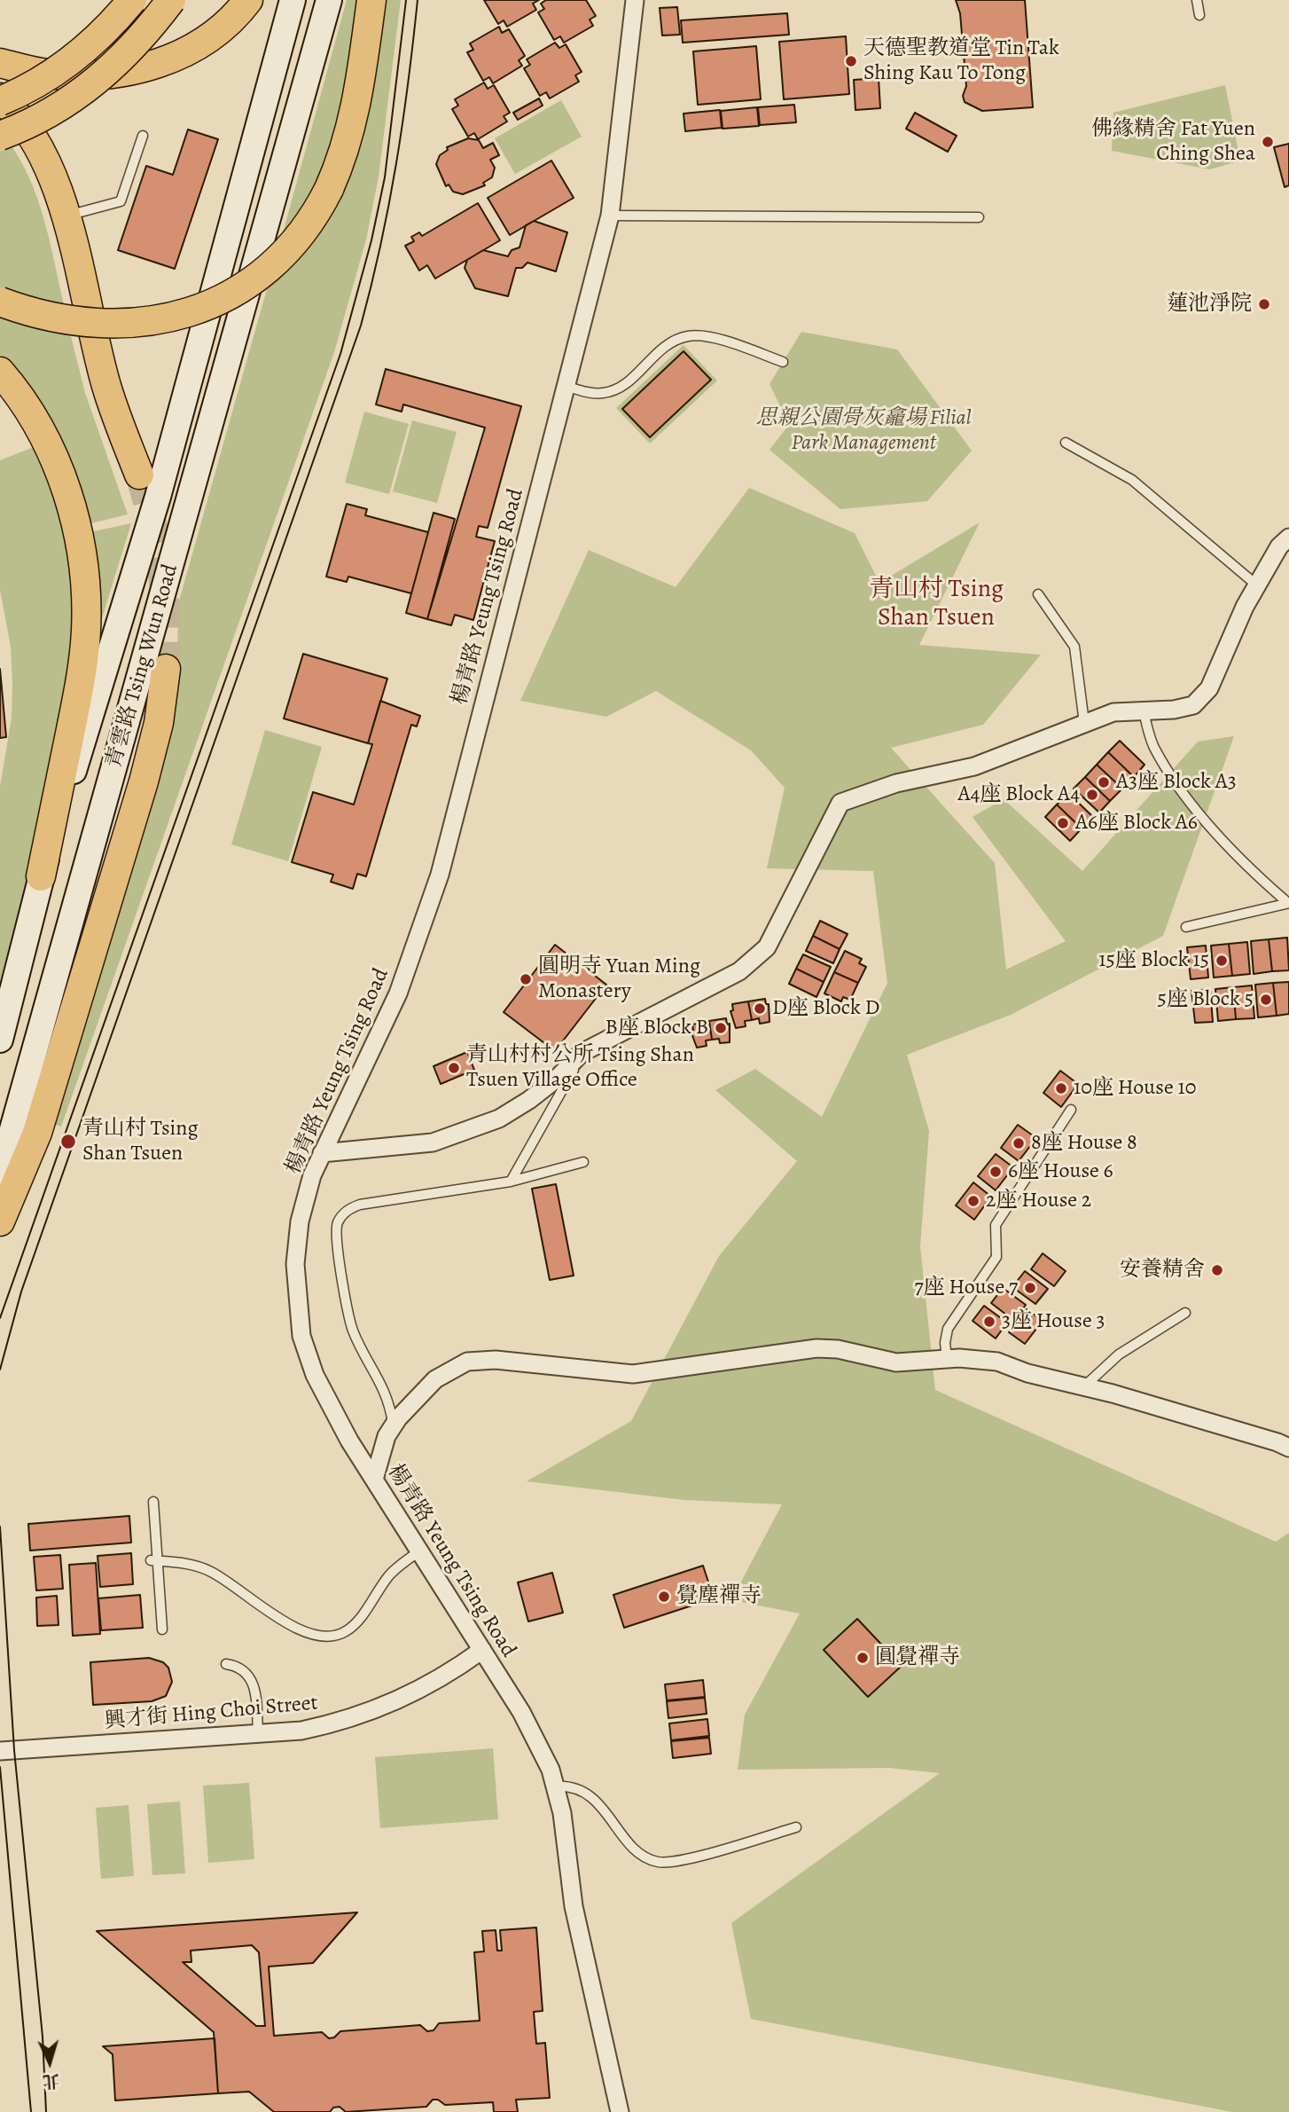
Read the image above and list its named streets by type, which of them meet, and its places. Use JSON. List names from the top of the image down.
{
  "streets": {
    "main road": ["青雲路 Tsing Wun Road"],
    "street": ["楊青路 Yeung Tsing Road", "興才街 Hing Choi Street"]
  },
  "crossings": [
    ["楊青路 Yeung Tsing Road", "興才街 Hing Choi Street"]
  ],
  "districts": ["青山村 Tsing Shan Tsuen"],
  "parks": ["思親公園骨灰龕場 Filial Park Management"],
  "places": [
    "天德聖教道堂 Tin Tak Shing Kau To Tong",
    "佛緣精舍 Fat Yuen Ching Shea",
    "蓮池淨院",
    "A3座 Block A3",
    "A4座 Block A4",
    "A6座 Block A6",
    "15座 Block 15",
    "圓明寺 Yuan Ming Monastery",
    "5座 Block 5",
    "D座 Block D",
    "B座 Block B",
    "青山村村公所 Tsing Shan Tsuen Village Office",
    "10座 House 10",
    "青山村 Tsing Shan Tsuen",
    "8座 House 8",
    "6座 House 6",
    "2座 House 2",
    "安養精舍",
    "7座 House 7",
    "3座 House 3",
    "覺塵禪寺",
    "圓覺禪寺"
  ],
  "north": "bottom"
}
